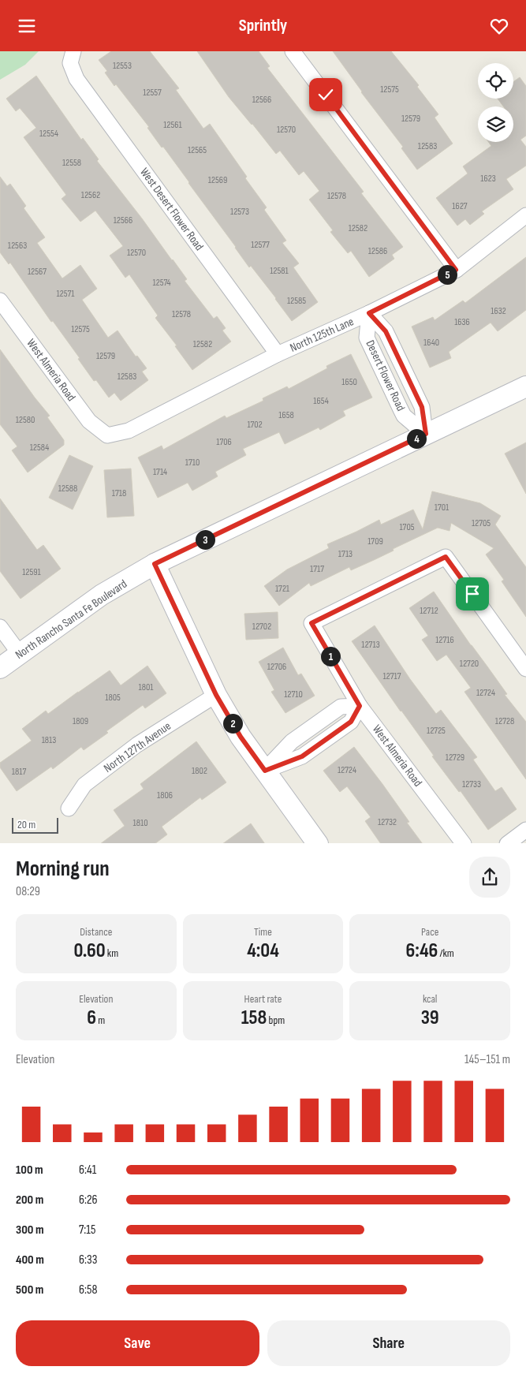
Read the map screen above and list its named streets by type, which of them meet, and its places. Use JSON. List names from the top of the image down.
{
  "streets": {
    "street": [
      "West Desert Flower Road",
      "North 125th Lane",
      "West Almeria Road",
      "Desert Flower Road",
      "North Rancho Santa Fe Boulevard",
      "North 127th Avenue"
    ]
  },
  "crossings": [
    ["West Desert Flower Road", "North 125th Lane"],
    ["North 125th Lane", "West Almeria Road"],
    ["North 125th Lane", "Desert Flower Road"],
    ["Desert Flower Road", "North Rancho Santa Fe Boulevard"]
  ],
  "house_numbers": [
    "12553",
    "12575",
    "12557",
    "12566",
    "12579",
    "12561",
    "12570",
    "12554",
    "12583",
    "12565",
    "12558",
    "1623",
    "12569",
    "12562",
    "12578",
    "1627",
    "12573",
    "12566",
    "12582",
    "12577",
    "12563",
    "12586",
    "12570",
    "12581",
    "12567",
    "12574",
    "12571",
    "12585",
    "1632",
    "12578",
    "1636",
    "12575",
    "1640",
    "12582",
    "12579",
    "12583",
    "1650",
    "1654",
    "1658",
    "12580",
    "1702",
    "1706",
    "12584",
    "1710",
    "1714",
    "12588",
    "1718",
    "1701",
    "12705",
    "1705",
    "1709",
    "1713",
    "1717",
    "12591",
    "1721",
    "12712",
    "12702",
    "12716",
    "12713",
    "12720",
    "12706",
    "12717",
    "1801",
    "12724",
    "12710",
    "1805",
    "1809",
    "12728",
    "12725",
    "1813",
    "12729",
    "12724",
    "1802",
    "1817",
    "12733",
    "1806",
    "12732",
    "1810"
  ],
  "scale_bar": "20 m",
  "page": {
    "header": "Sprintly",
    "pins": [
      "5",
      "4",
      "3",
      "1",
      "2"
    ],
    "scale": "20 m",
    "heading": ["Morning run", "08:29"],
    "stats": [
      ["Distance", "0.60 km"],
      ["Time", "4:04"],
      ["Pace", "6:46 /km"],
      ["Elevation", "6 m"],
      ["Heart rate", "158 bpm"],
      ["kcal", "39"]
    ],
    "chart": ["Elevation", "145–151 m"],
    "list": [
      {
        "name": "100 m",
        "note": "6:41"
      },
      {
        "name": "200 m",
        "note": "6:26"
      },
      {
        "name": "300 m",
        "note": "7:15"
      },
      {
        "name": "400 m",
        "note": "6:33"
      },
      {
        "name": "500 m",
        "note": "6:58"
      }
    ],
    "buttons": ["Save", "Share"]
  }
}
